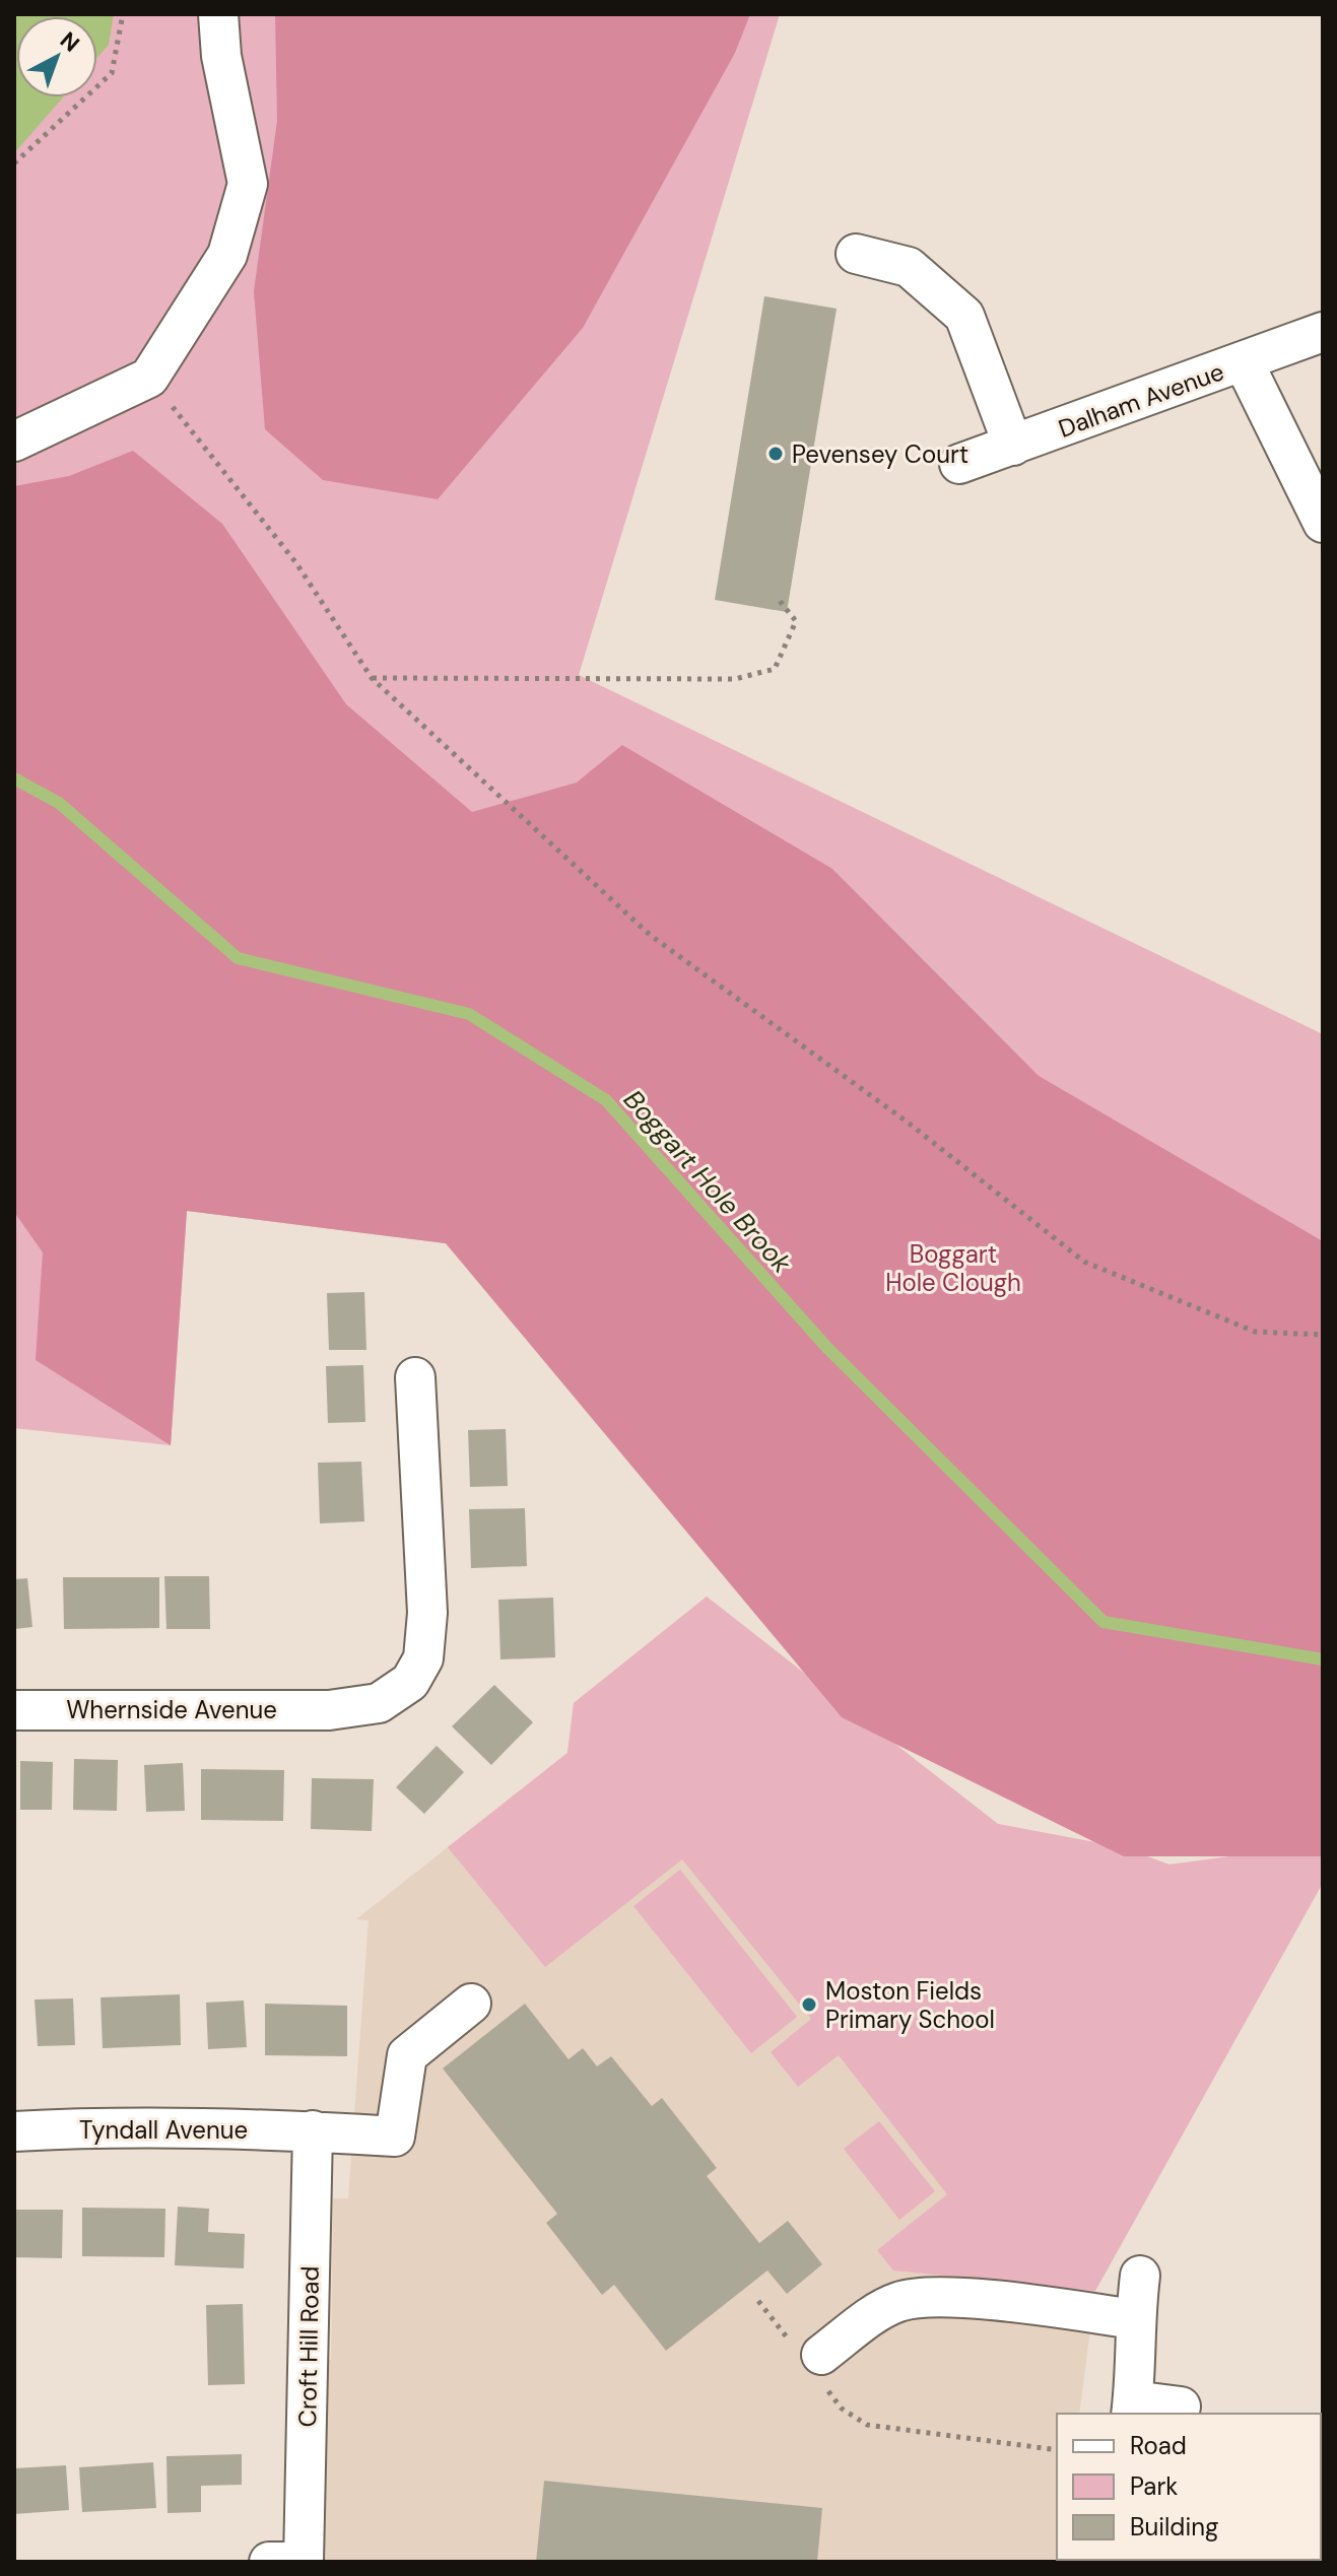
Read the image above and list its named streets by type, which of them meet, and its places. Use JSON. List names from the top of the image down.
{
  "streets": {
    "street": [
      "Dalham Avenue",
      "Whernside Avenue",
      "Tyndall Avenue",
      "Croft Hill Road"
    ]
  },
  "crossings": [
    ["Tyndall Avenue", "Croft Hill Road"]
  ],
  "water": ["Boggart Hole Brook"],
  "parks": ["Boggart Hole Clough"],
  "places": ["Pevensey Court", "Moston Fields Primary School"],
  "legend": ["Road", "Park", "Building"],
  "north": "top right"
}
